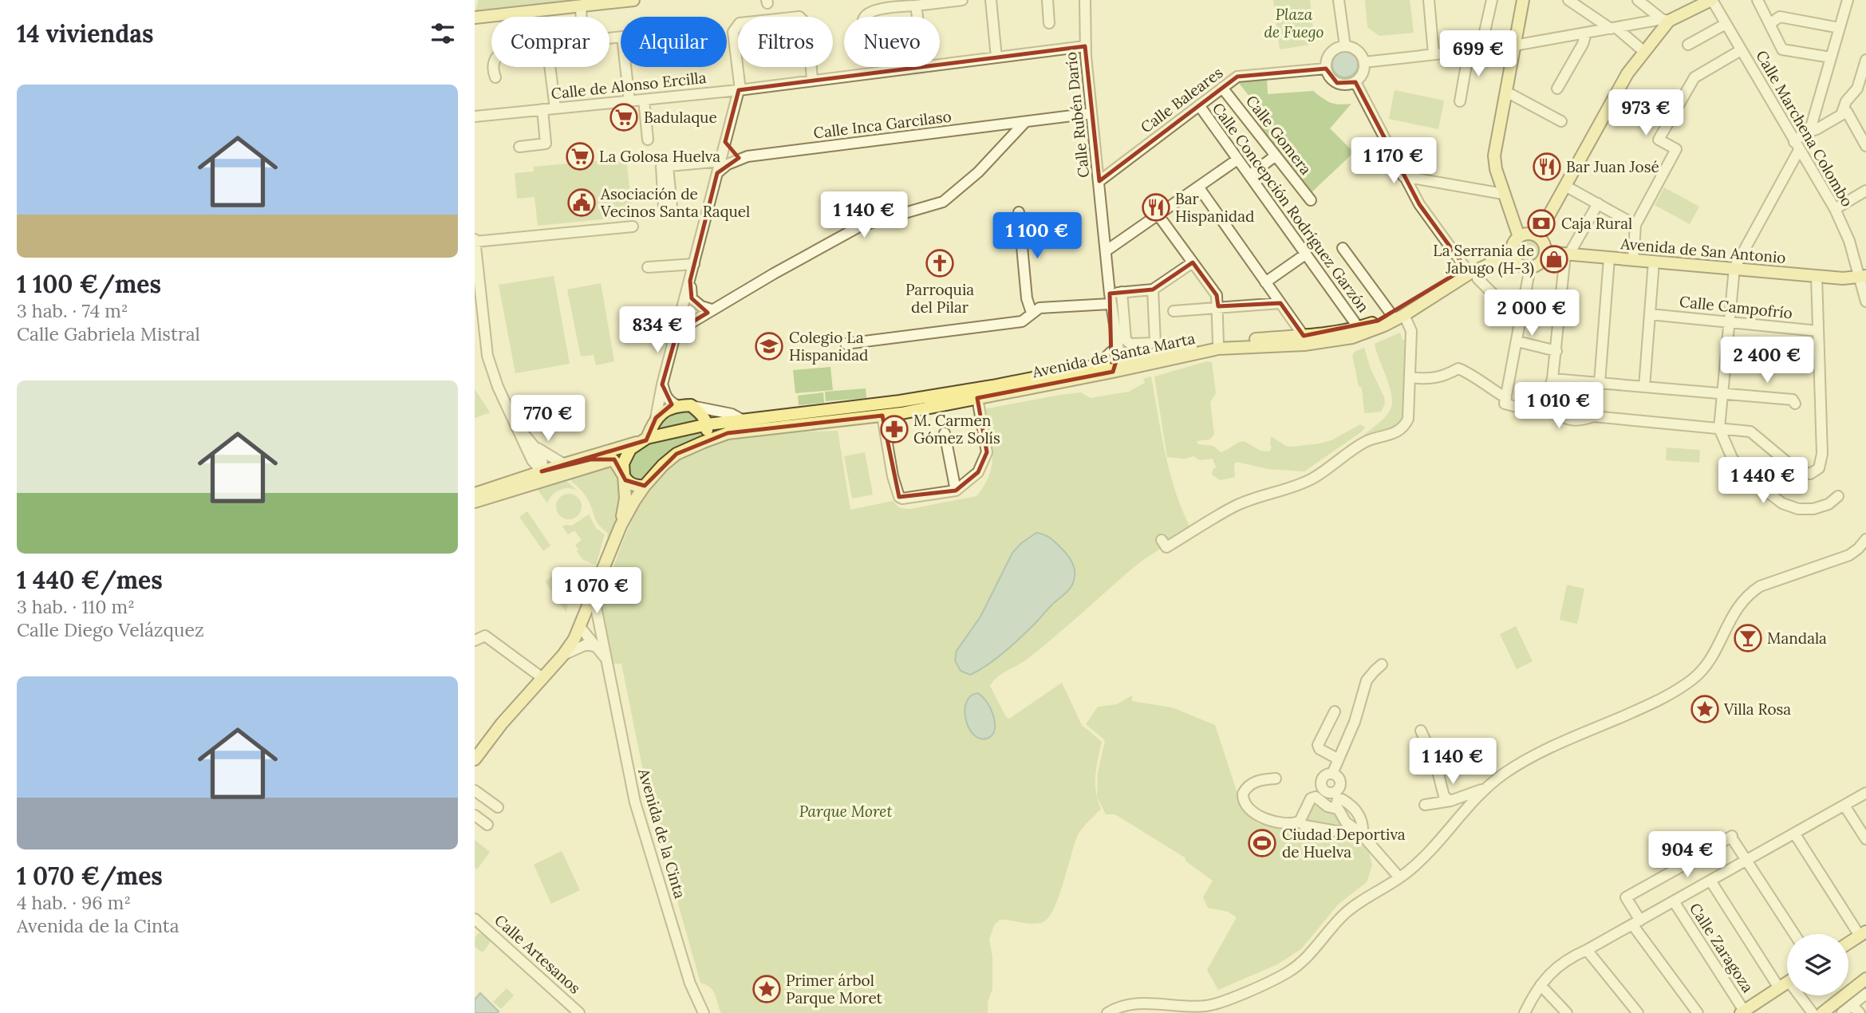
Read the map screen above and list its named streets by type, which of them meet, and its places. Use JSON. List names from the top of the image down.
{
  "streets": {
    "main road": ["Avenida de San Antonio", "Avenida de Santa Marta"],
    "street": [
      "Calle de Alonso Ercilla",
      "Calle Baleares",
      "Calle Rubén Darío",
      "Calle Inca Garcilaso",
      "Calle Marchena Colombo",
      "Calle Gomera",
      "Calle Concepción Rodríguez Garzón",
      "Calle Campofrío",
      "Avenida de la Cinta",
      "Calle Zaragoza",
      "Calle Artesanos"
    ]
  },
  "crossings": [
    ["Calle de Alonso Ercilla", "Calle Rubén Darío"],
    ["Calle Baleares", "Calle Rubén Darío"],
    ["Calle Baleares", "Calle Gomera"],
    ["Calle Baleares", "Calle Concepción Rodríguez Garzón"],
    ["Calle Rubén Darío", "Calle Inca Garcilaso"],
    ["Calle Rubén Darío", "Avenida de Santa Marta"],
    ["Calle Marchena Colombo", "Avenida de San Antonio"],
    ["Calle Concepción Rodríguez Garzón", "Avenida de Santa Marta"],
    ["Avenida de San Antonio", "Avenida de Santa Marta"],
    ["Avenida de Santa Marta", "Avenida de la Cinta"]
  ],
  "parks": ["Plaza de Fuego", "Parque Moret"],
  "places": {
    "supermarket": ["Badulaque", "La Golosa Huelva"],
    "restaurant": ["Bar Juan José", "Bar Hispanidad"],
    "public building": ["Asociación de Vecinos Santa Raquel"],
    "bank": ["Caja Rural"],
    "shop": ["La Serrania de Jabugo (H-3)"],
    "church": ["Parroquia del Pilar"],
    "school or university": ["Colegio La Hispanidad"],
    "pharmacy": ["M. Carmen Gómez Solís"],
    "bar": ["Mandala"],
    "place": ["Villa Rosa", "Primer árbol Parque Moret"],
    "sports": ["Ciudad Deportiva de Huelva"]
  },
  "page": {
    "heading": "14 viviendas",
    "chip": [
      "Comprar",
      "Alquilar",
      "Filtros",
      "Nuevo"
    ],
    "price": [
      "699 €",
      "973 €",
      "1 170 €",
      "1 140 €",
      "1 100 €",
      "2 000 €",
      "834 €",
      "2 400 €",
      "1 010 €",
      "770 €",
      "1 440 €",
      "1 070 €",
      "1 140 €",
      "904 €"
    ],
    "list": [
      {
        "name": "1 100 €/mes",
        "note": "3 hab. · 74 m² · Calle Gabriela Mistral"
      },
      {
        "name": "1 440 €/mes",
        "note": "3 hab. · 110 m² · Calle Diego Velázquez"
      },
      {
        "name": "1 070 €/mes",
        "note": "4 hab. · 96 m² · Avenida de la Cinta"
      }
    ]
  }
}
